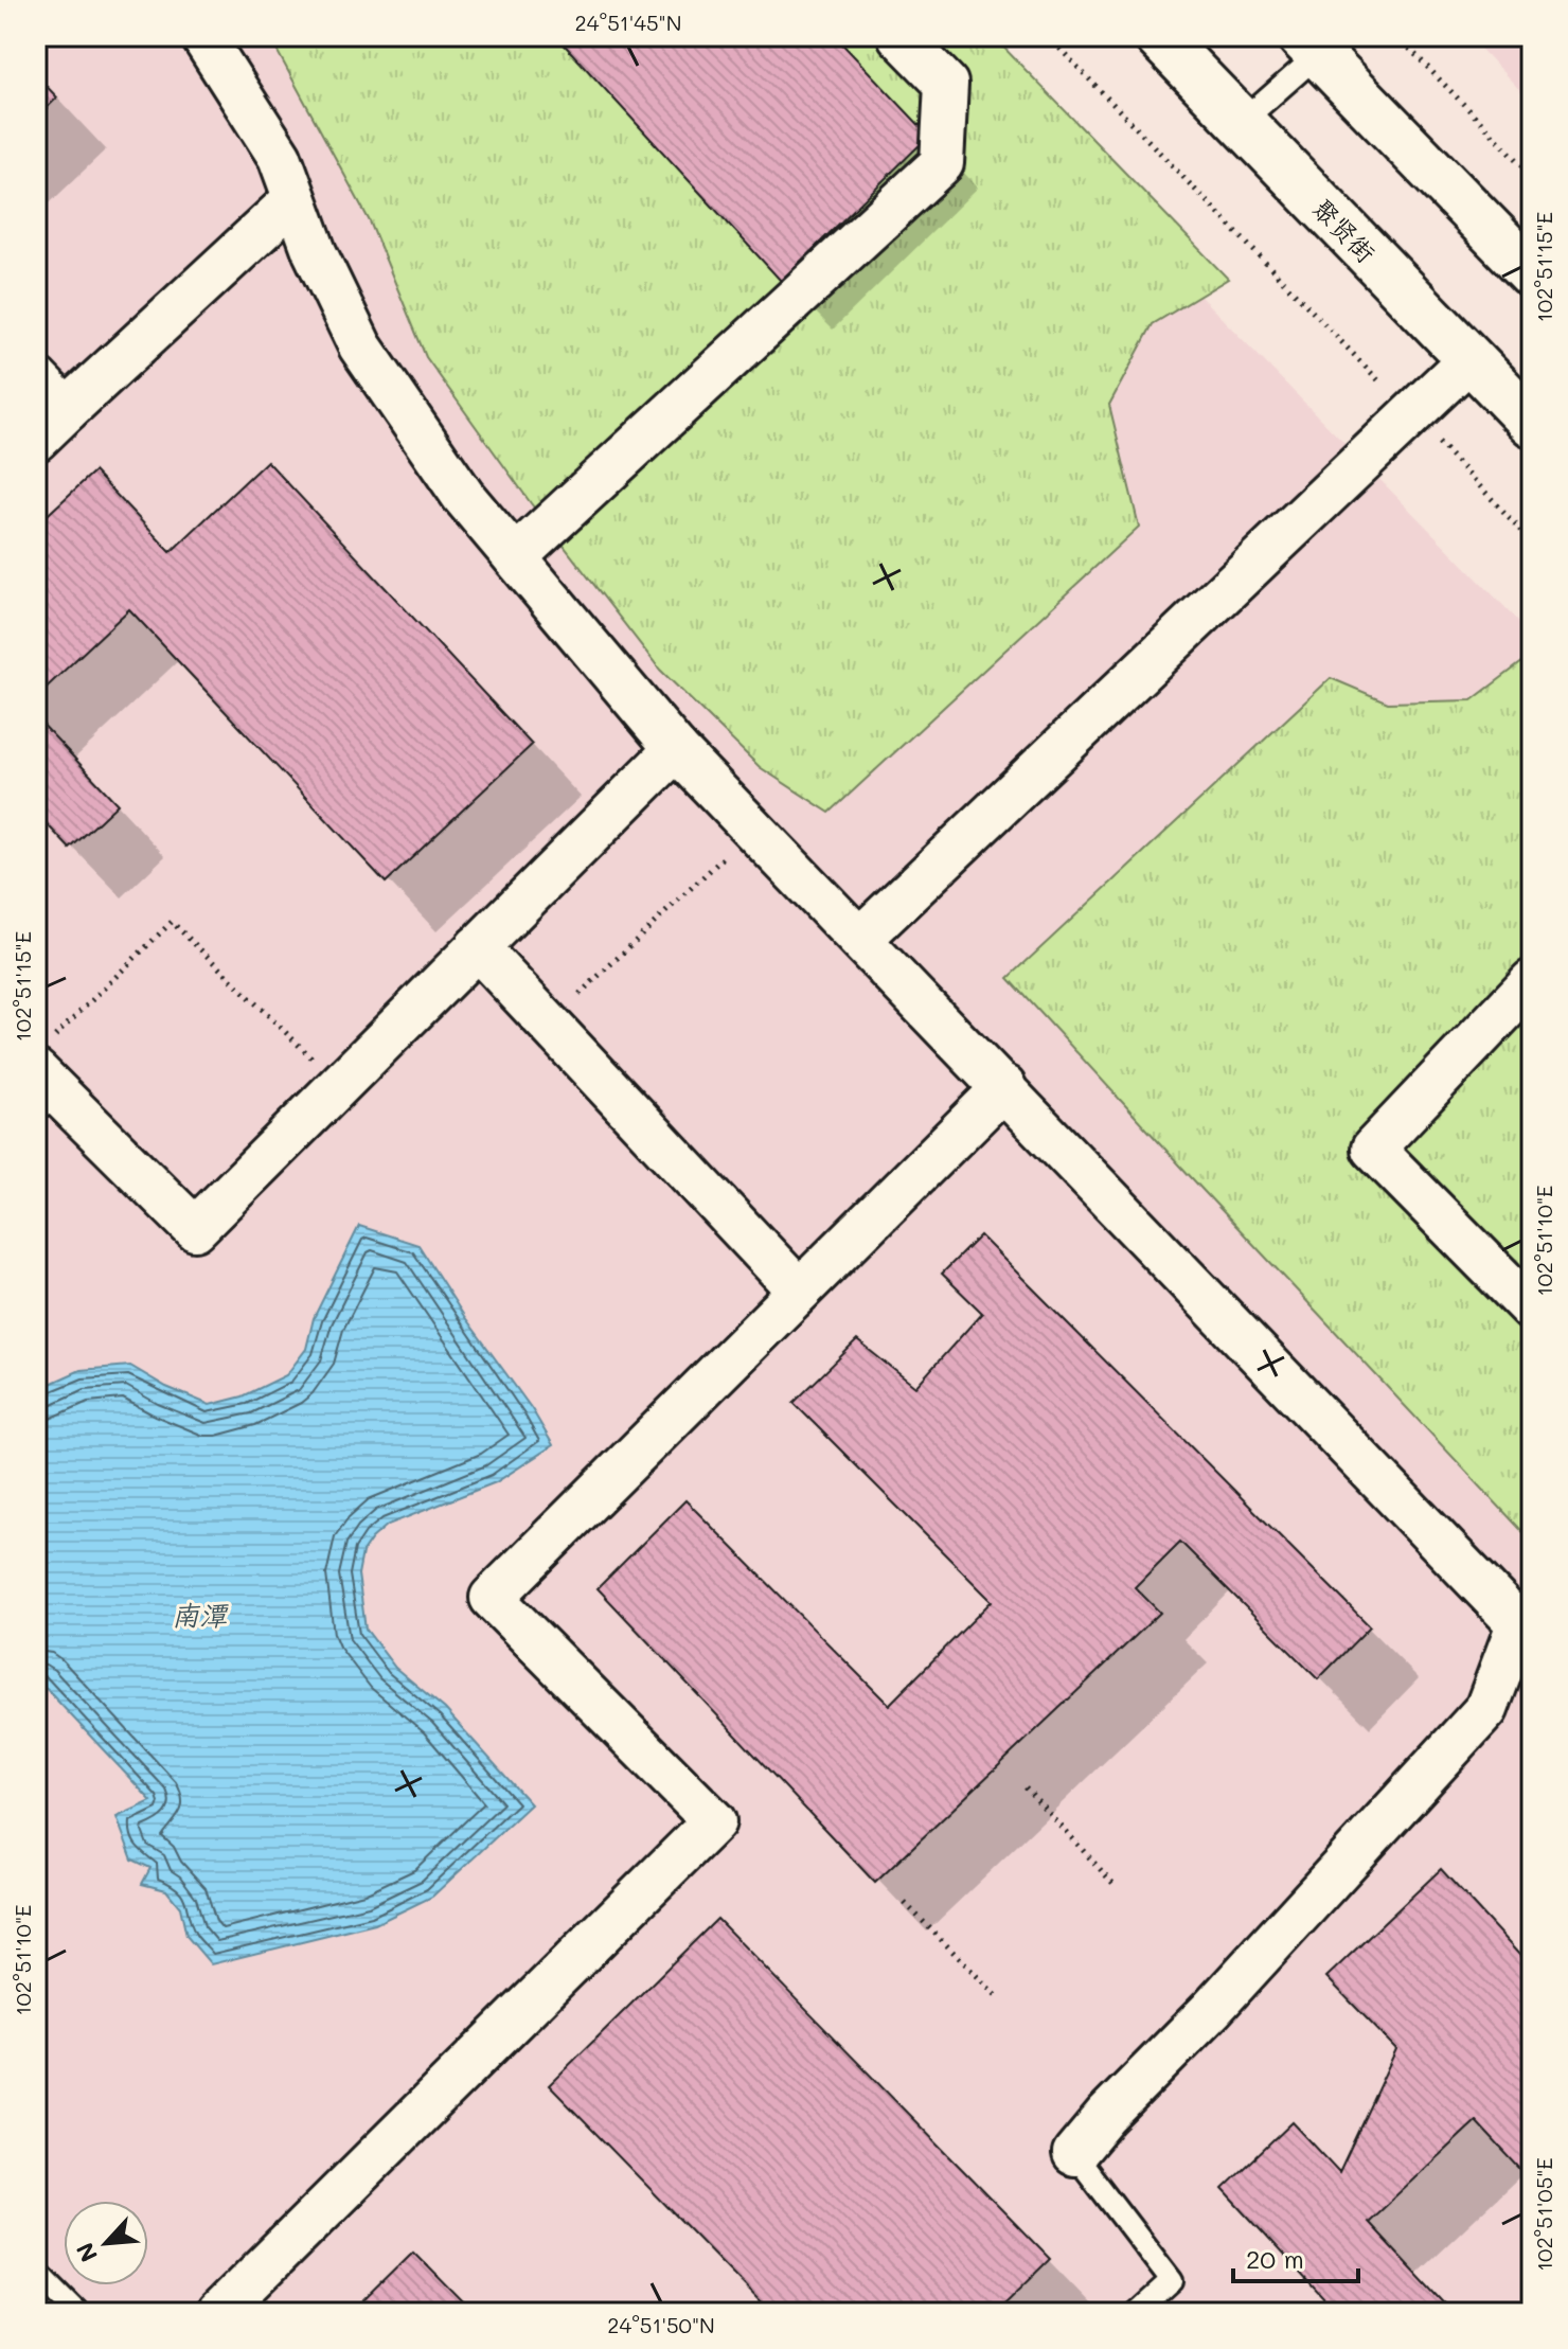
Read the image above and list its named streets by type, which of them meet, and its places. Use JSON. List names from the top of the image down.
{
  "streets": {
    "main road": ["聚贤街"]
  },
  "water": ["南潭"],
  "scale_bar": "20 m",
  "north": "bottom left",
  "coordinates": [
    "24°51'45\"N",
    "102°51'15\"E",
    "102°51'10\"E",
    "102°51'05\"E",
    "24°51'50\"N"
  ]
}
